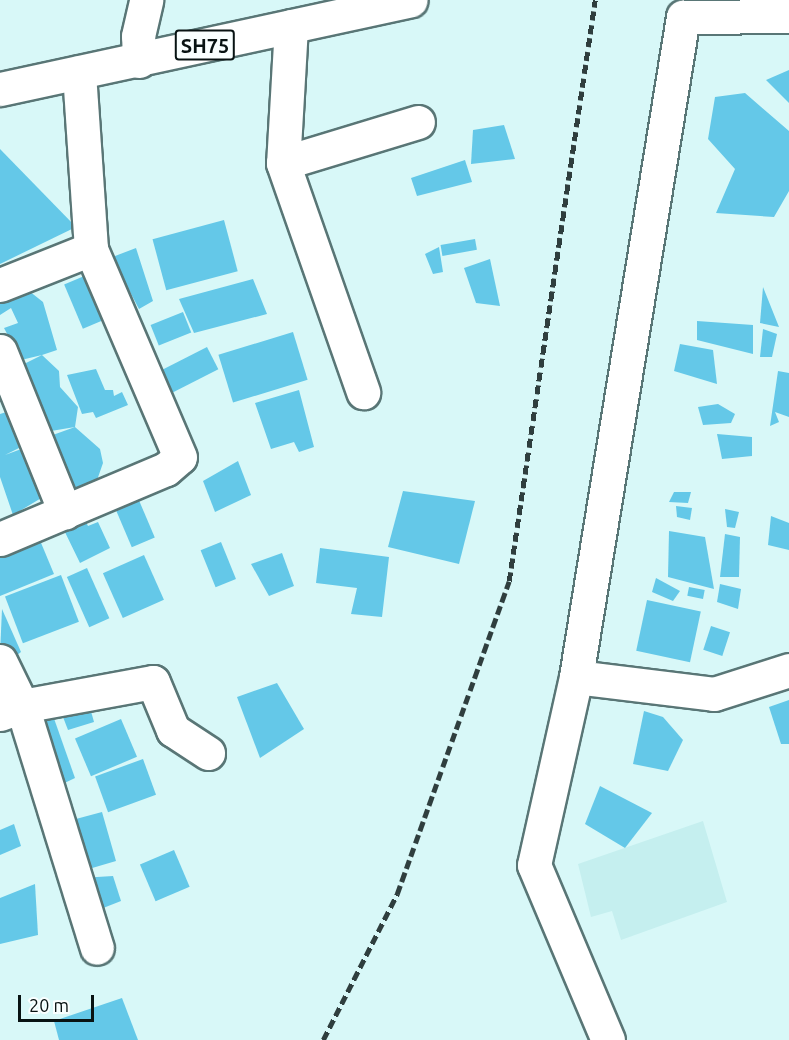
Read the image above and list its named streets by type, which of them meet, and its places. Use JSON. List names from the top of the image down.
{
  "streets": {
    "street": ["SH75"]
  },
  "scale_bar": "20 m"
}
